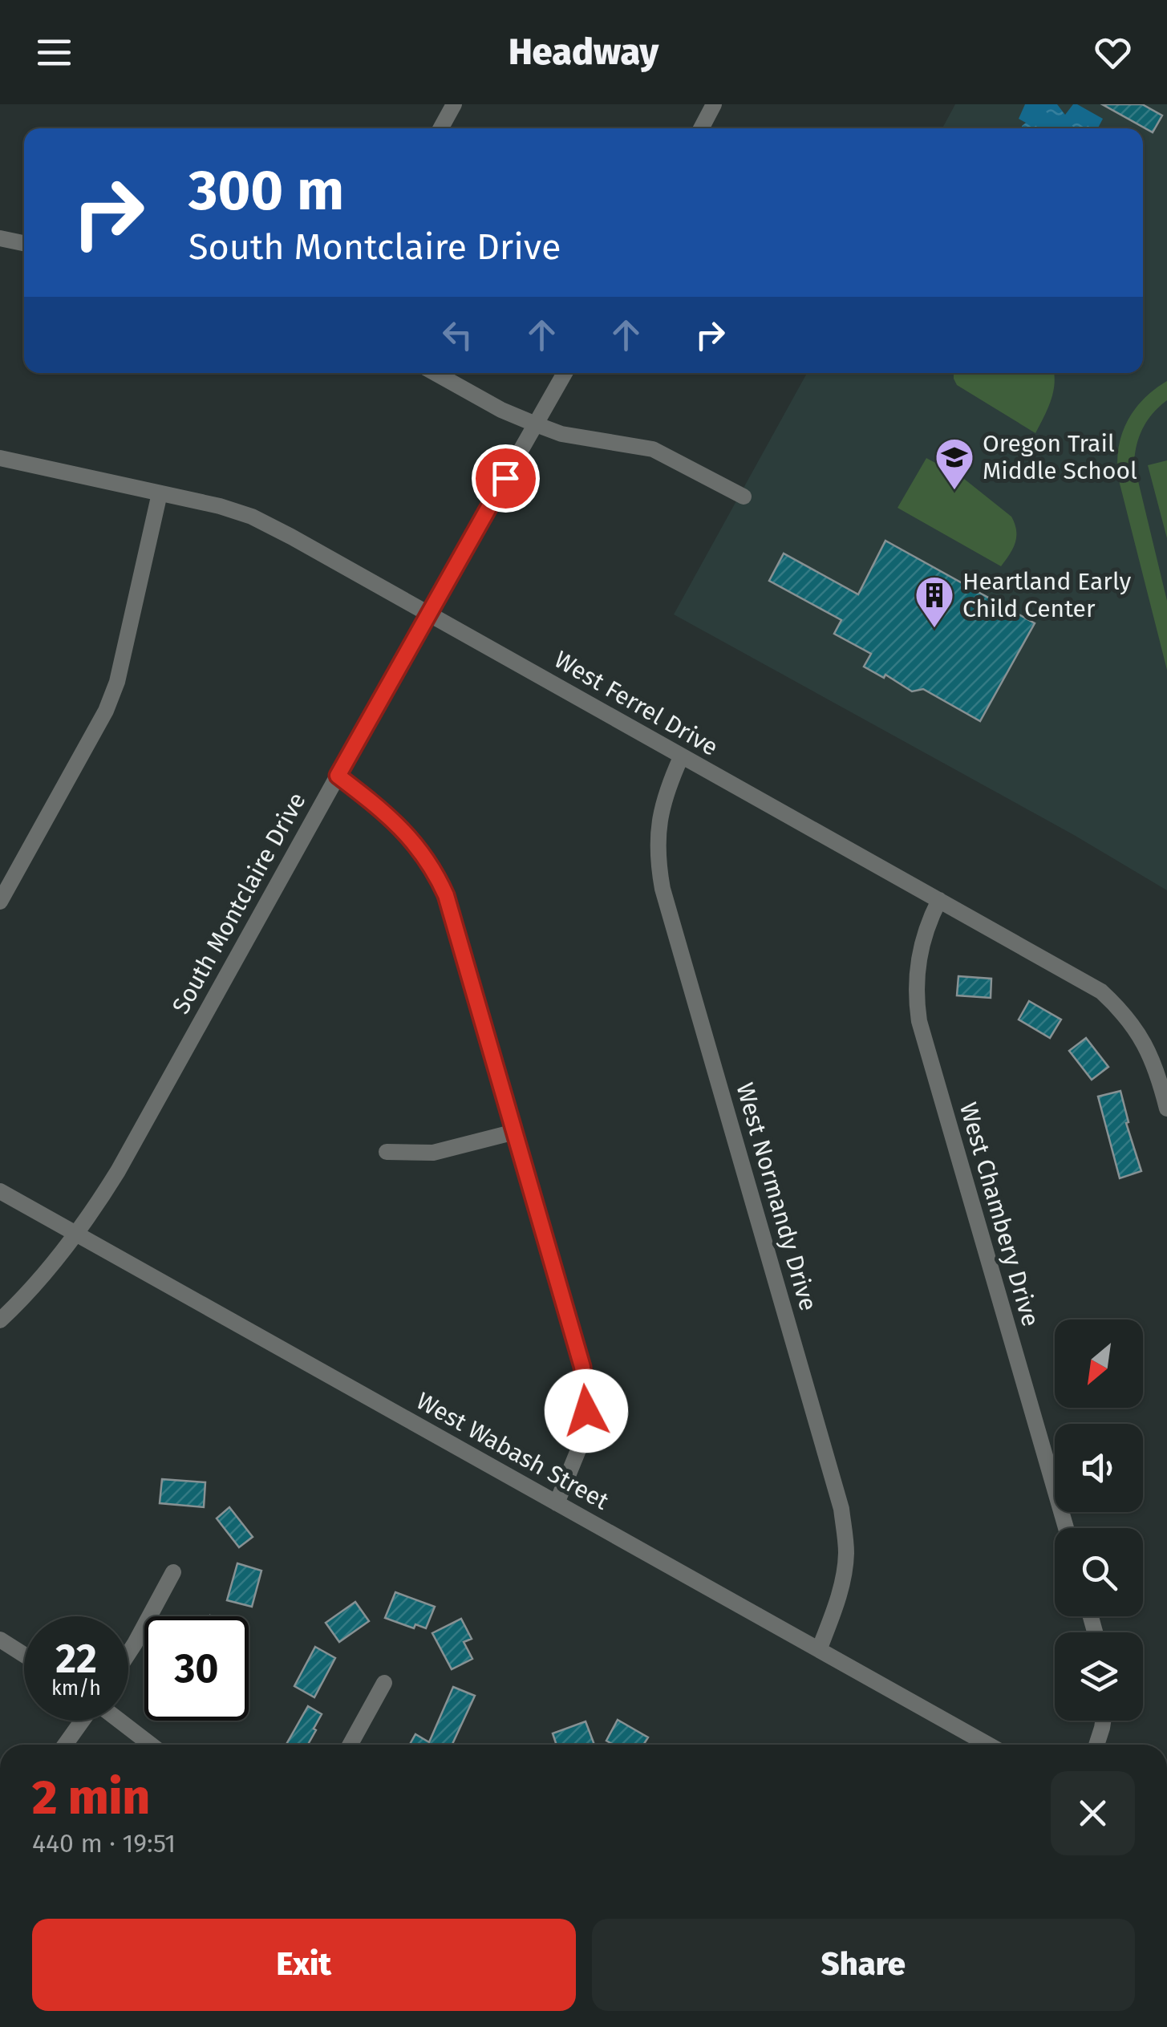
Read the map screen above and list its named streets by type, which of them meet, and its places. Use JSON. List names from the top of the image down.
{
  "streets": {
    "street": [
      "West Ferrel Drive",
      "South Montclaire Drive",
      "West Normandy Drive",
      "West Chambery Drive",
      "West Wabash Street"
    ]
  },
  "crossings": [
    ["West Ferrel Drive", "South Montclaire Drive"],
    ["West Ferrel Drive", "West Normandy Drive"],
    ["West Ferrel Drive", "West Chambery Drive"],
    ["South Montclaire Drive", "West Wabash Street"],
    ["West Normandy Drive", "West Wabash Street"]
  ],
  "places": {
    "school or university": ["Oregon Trail Middle School"],
    "building": ["Heartland Early Child Center"]
  },
  "north": "bottom left",
  "page": {
    "header": "Headway",
    "turn": ["300 m", "South Montclaire Drive"],
    "speed": "22 km/h",
    "limit": "30",
    "heading": ["2 min", "440 m · 19:51"],
    "buttons": ["Exit", "Share"]
  }
}
